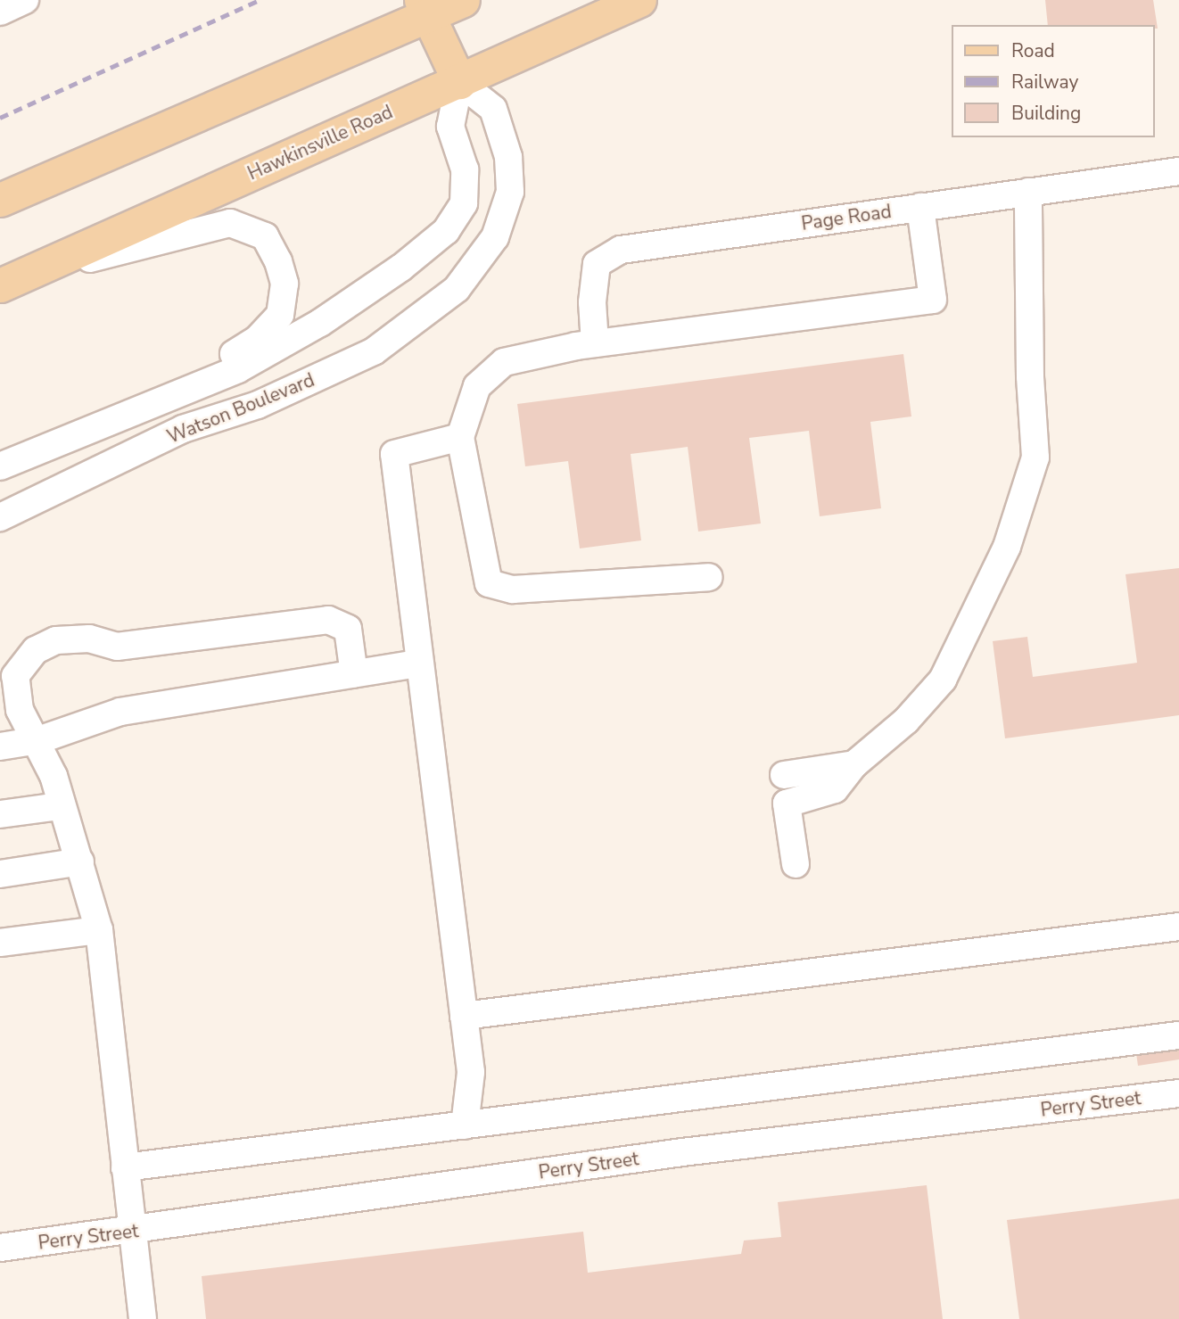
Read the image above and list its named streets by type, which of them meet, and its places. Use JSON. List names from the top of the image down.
{
  "streets": {
    "main road": ["Hawkinsville Road", "Watson Boulevard"],
    "street": ["Page Road", "Perry Street"]
  },
  "crossings": [
    ["Hawkinsville Road", "Watson Boulevard"]
  ],
  "legend": ["Road", "Railway", "Building"]
}
